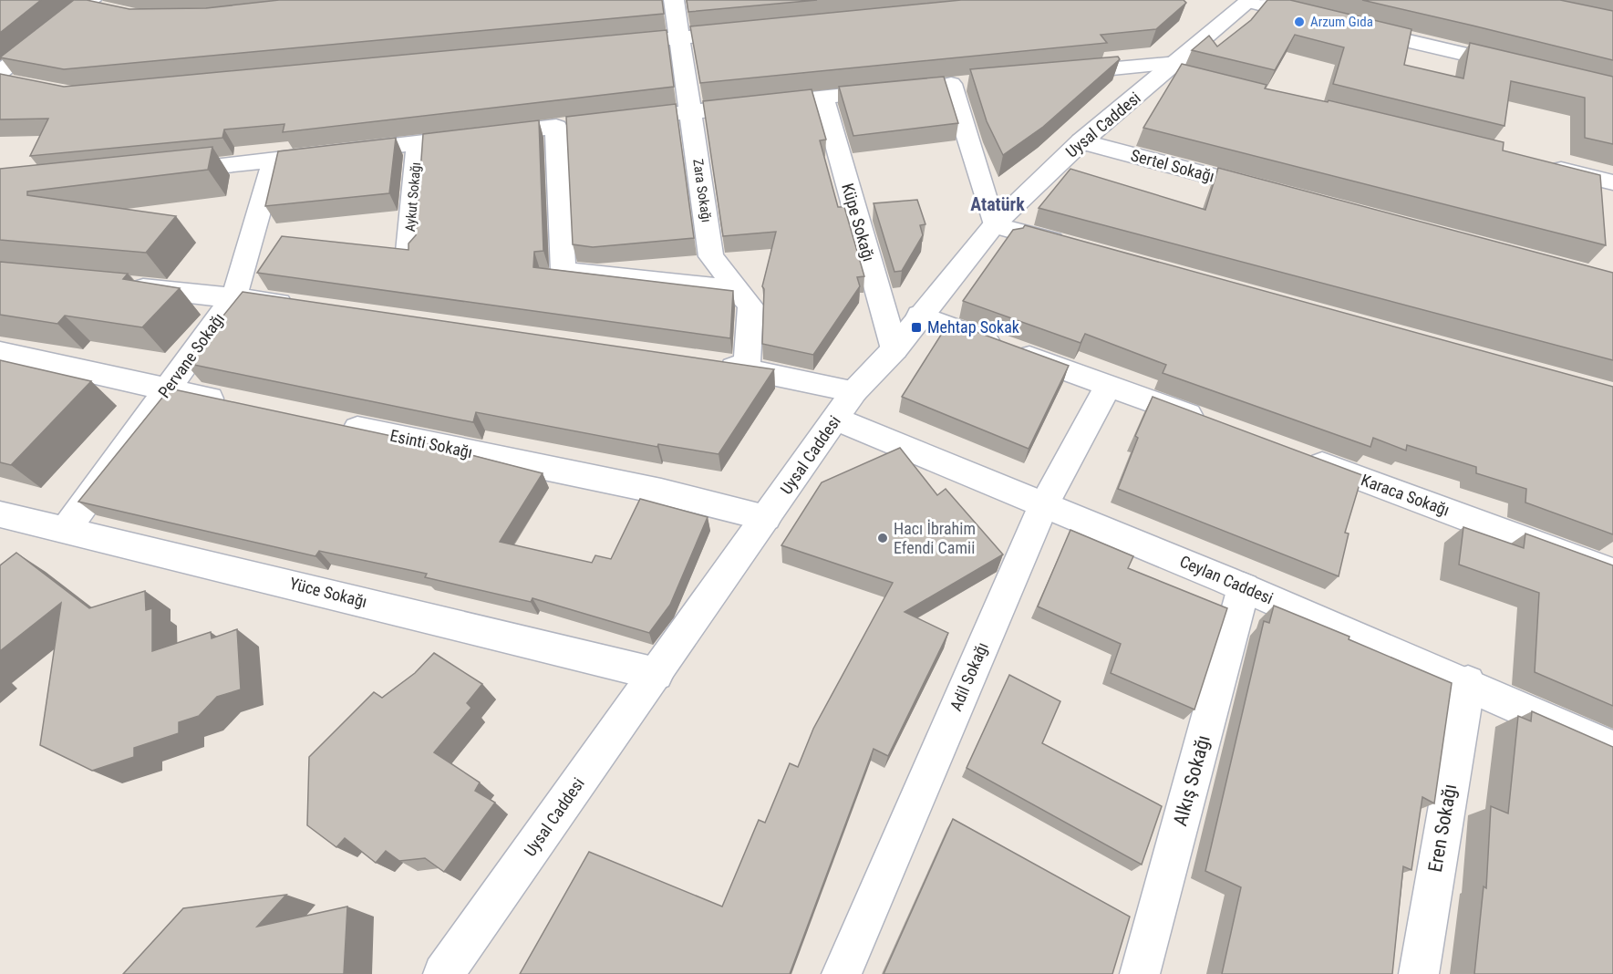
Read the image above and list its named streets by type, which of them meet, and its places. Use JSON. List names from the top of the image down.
{
  "streets": {
    "street": [
      "Uysal Caddesi",
      "Sertel Sokağı",
      "Zara Sokağı",
      "Aykut Sokağı",
      "Küpe Sokağı",
      "Pervane Sokağı",
      "Esinti Sokağı",
      "Karaca Sokağı",
      "Ceylan Caddesi",
      "Yüce Sokağı",
      "Adil Sokağı",
      "Alkış Sokağı",
      "Eren Sokağı"
    ]
  },
  "crossings": [
    ["Uysal Caddesi", "Sertel Sokağı"],
    ["Uysal Caddesi", "Küpe Sokağı"],
    ["Uysal Caddesi", "Esinti Sokağı"],
    ["Uysal Caddesi", "Ceylan Caddesi"],
    ["Uysal Caddesi", "Yüce Sokağı"],
    ["Pervane Sokağı", "Yüce Sokağı"],
    ["Ceylan Caddesi", "Adil Sokağı"],
    ["Ceylan Caddesi", "Alkış Sokağı"],
    ["Ceylan Caddesi", "Eren Sokağı"]
  ],
  "districts": ["Atatürk"],
  "places": {
    "other": ["Arzum Gıda", "Hacı İbrahim Efendi Camii"],
    "transit": ["Mehtap Sokak"]
  }
}
